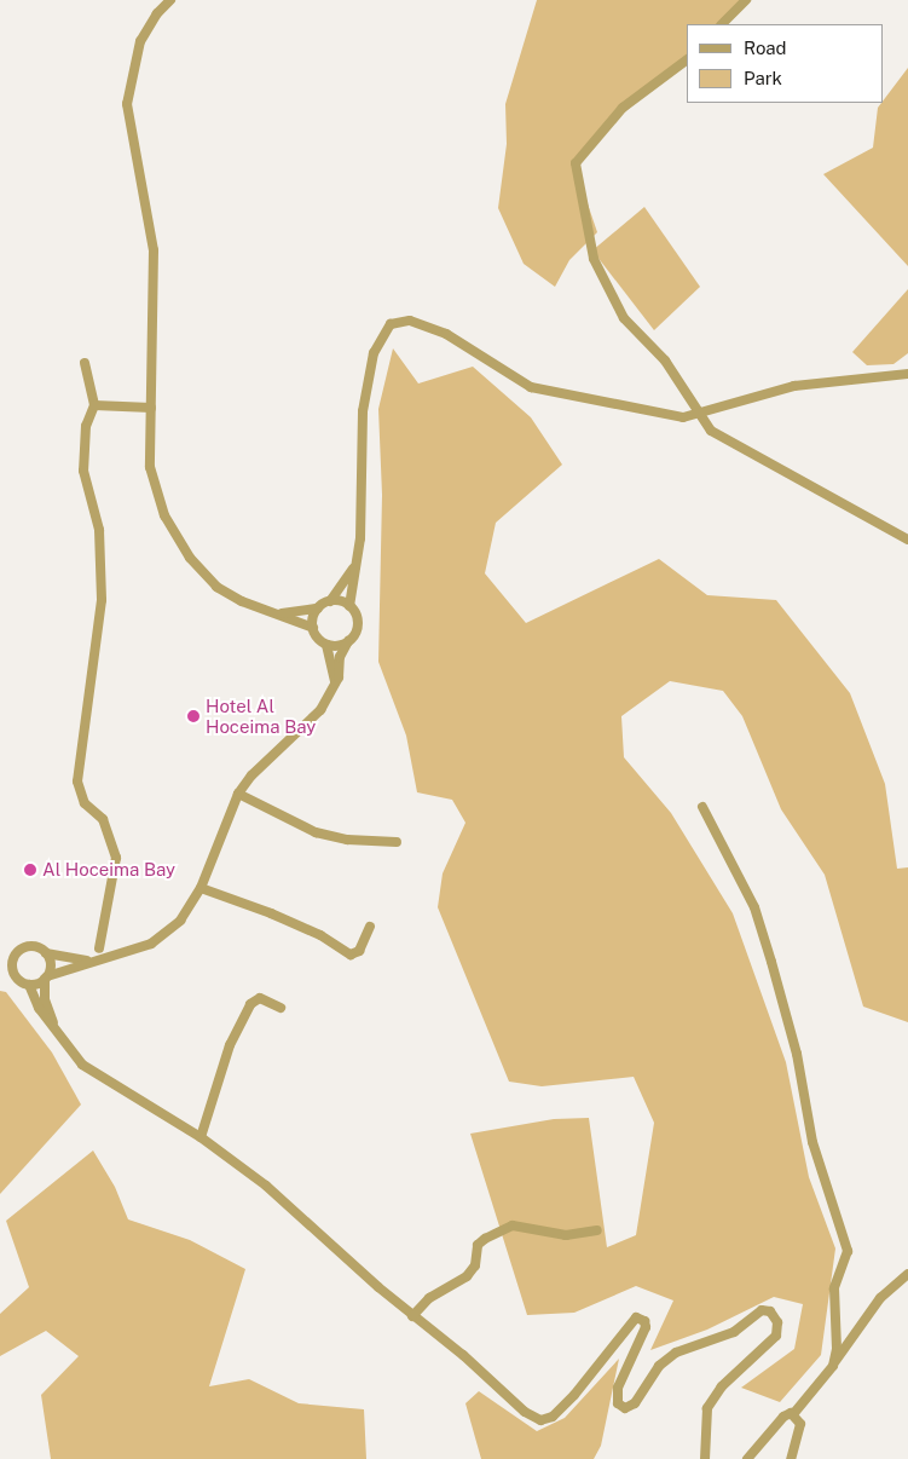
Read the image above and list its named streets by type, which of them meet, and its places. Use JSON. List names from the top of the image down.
{
  "places": ["Hotel Al Hoceima Bay", "Al Hoceima Bay"],
  "legend": ["Road", "Park"]
}
